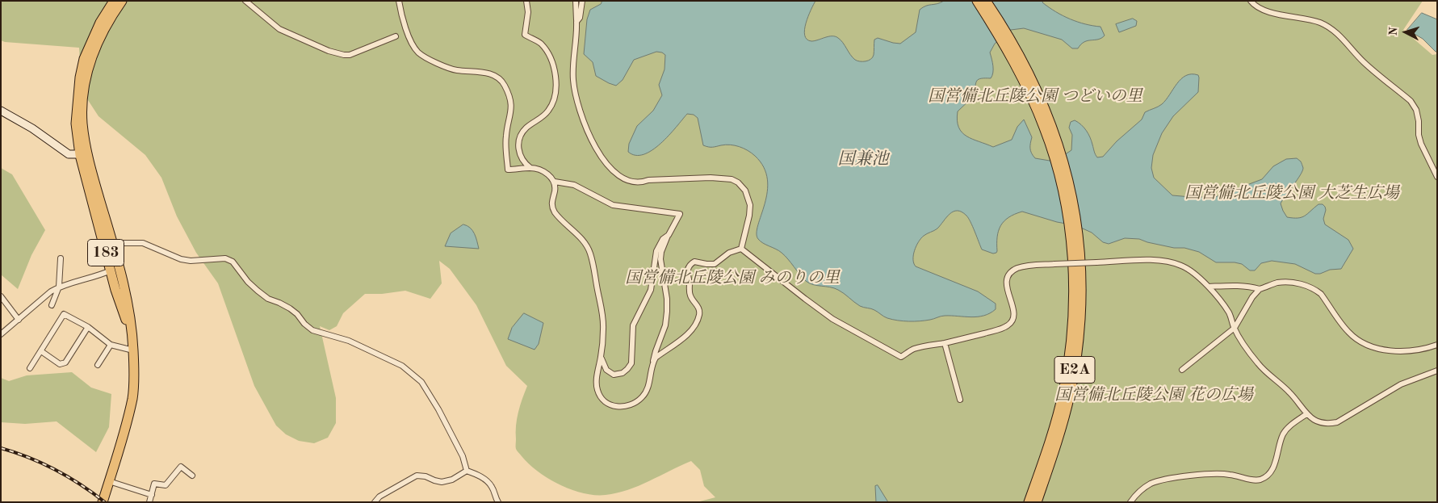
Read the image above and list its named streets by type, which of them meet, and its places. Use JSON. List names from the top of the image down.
{
  "streets": {
    "highway": ["183", "E2A"]
  },
  "water": ["国兼池"],
  "parks": [
    "国営備北丘陵公園 つどいの里",
    "国営備北丘陵公園 大芝生広場",
    "国営備北丘陵公園 みのりの里",
    "国営備北丘陵公園 花の広場"
  ],
  "north": "left"
}
